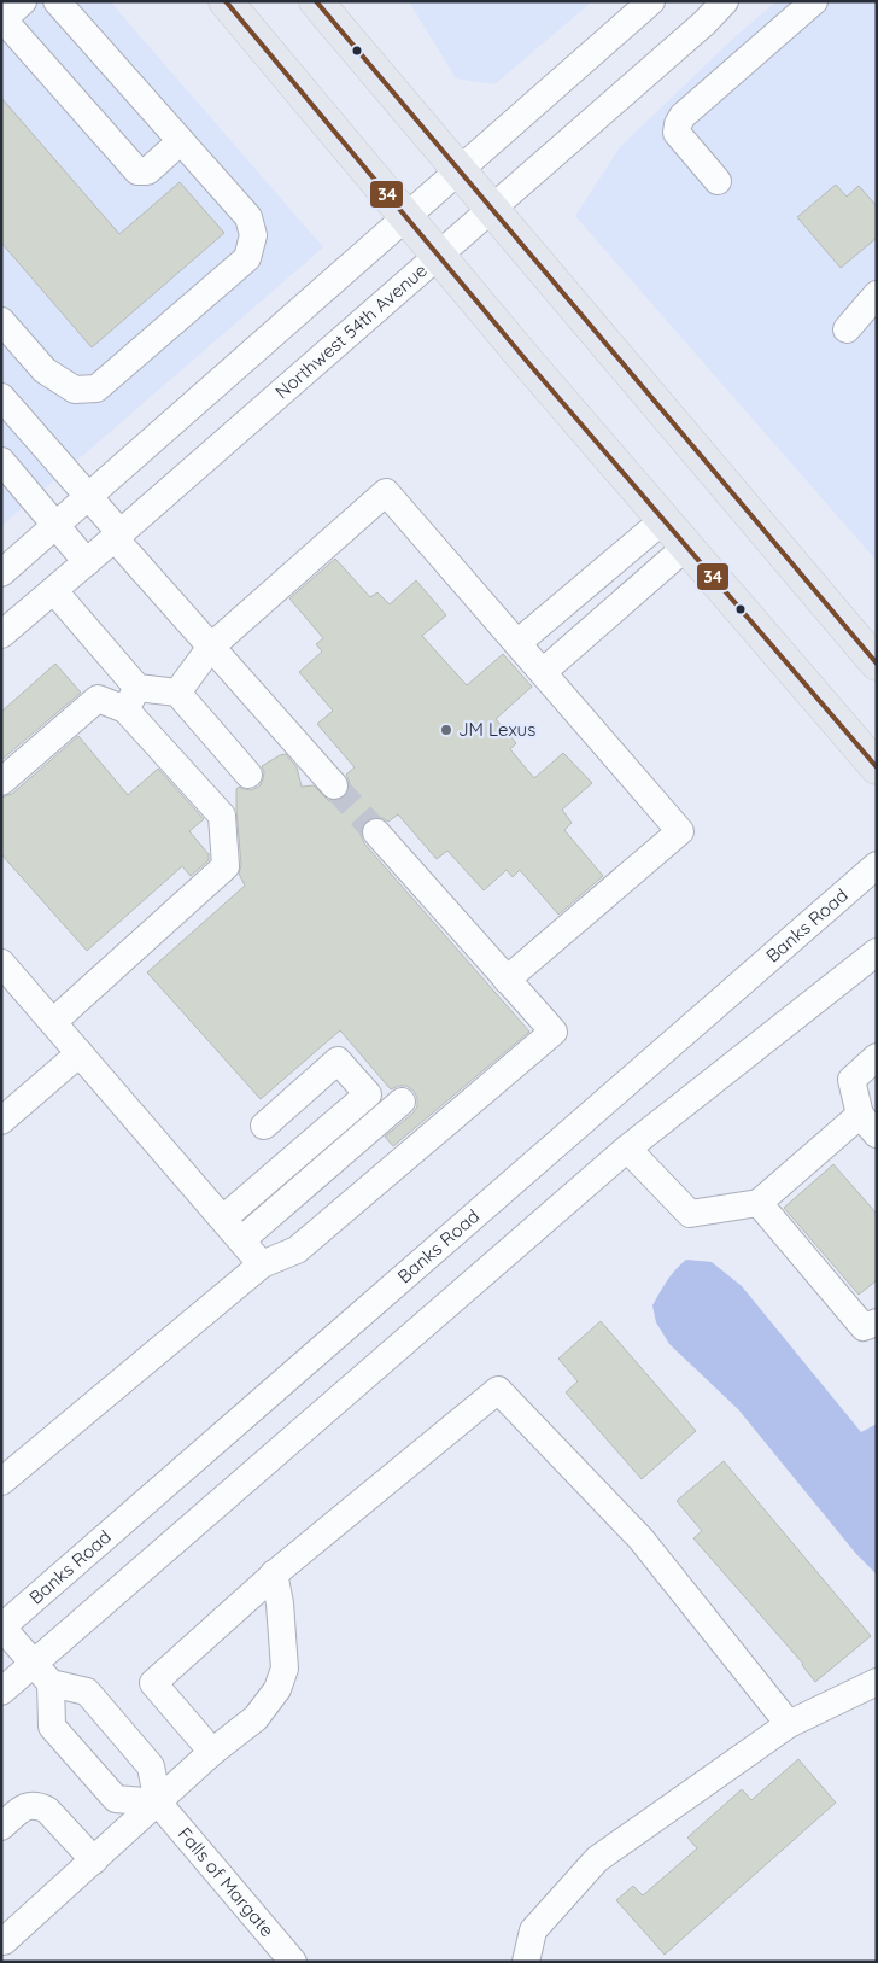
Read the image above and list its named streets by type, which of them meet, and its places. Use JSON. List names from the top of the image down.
{
  "streets": {
    "street": ["Northwest 54th Avenue", "Banks Road", "Falls of Margate"]
  },
  "places": ["JM Lexus"],
  "lines": ["transit line 34"]
}
